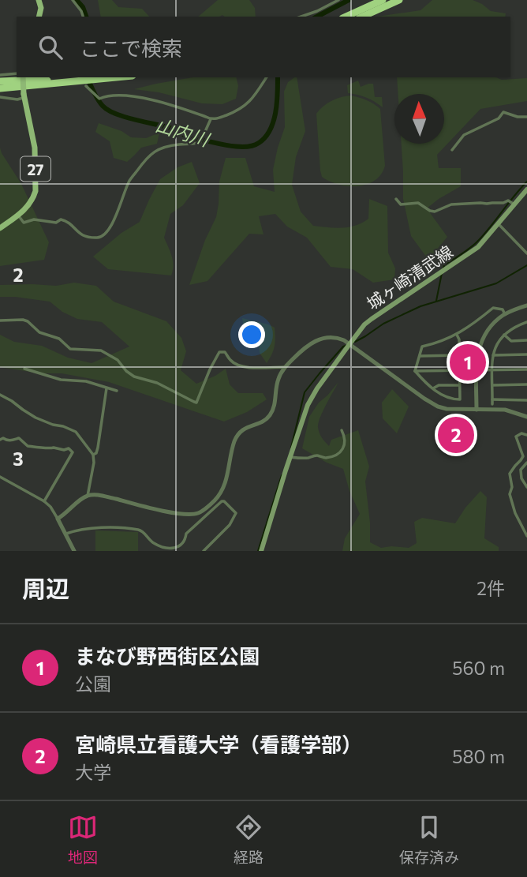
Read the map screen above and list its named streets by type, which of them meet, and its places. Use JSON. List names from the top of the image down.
{
  "streets": {
    "main road": ["27", "城ヶ崎清武線"]
  },
  "water": ["山内川"],
  "north": "top",
  "page": {
    "search": "ここで検索",
    "pins": ["1", "2"],
    "heading": ["周辺", "2件"],
    "list": [
      {
        "mark": "1",
        "name": "まなび野西街区公園",
        "note": "公園",
        "value": "560 m"
      },
      {
        "mark": "2",
        "name": "宮崎県立看護大学（看護学部）",
        "note": "大学",
        "value": "580 m"
      }
    ],
    "nav": ["地図", "経路", "保存済み"]
  },
  "grid": {
    "rows": ["2", "3"]
  }
}
